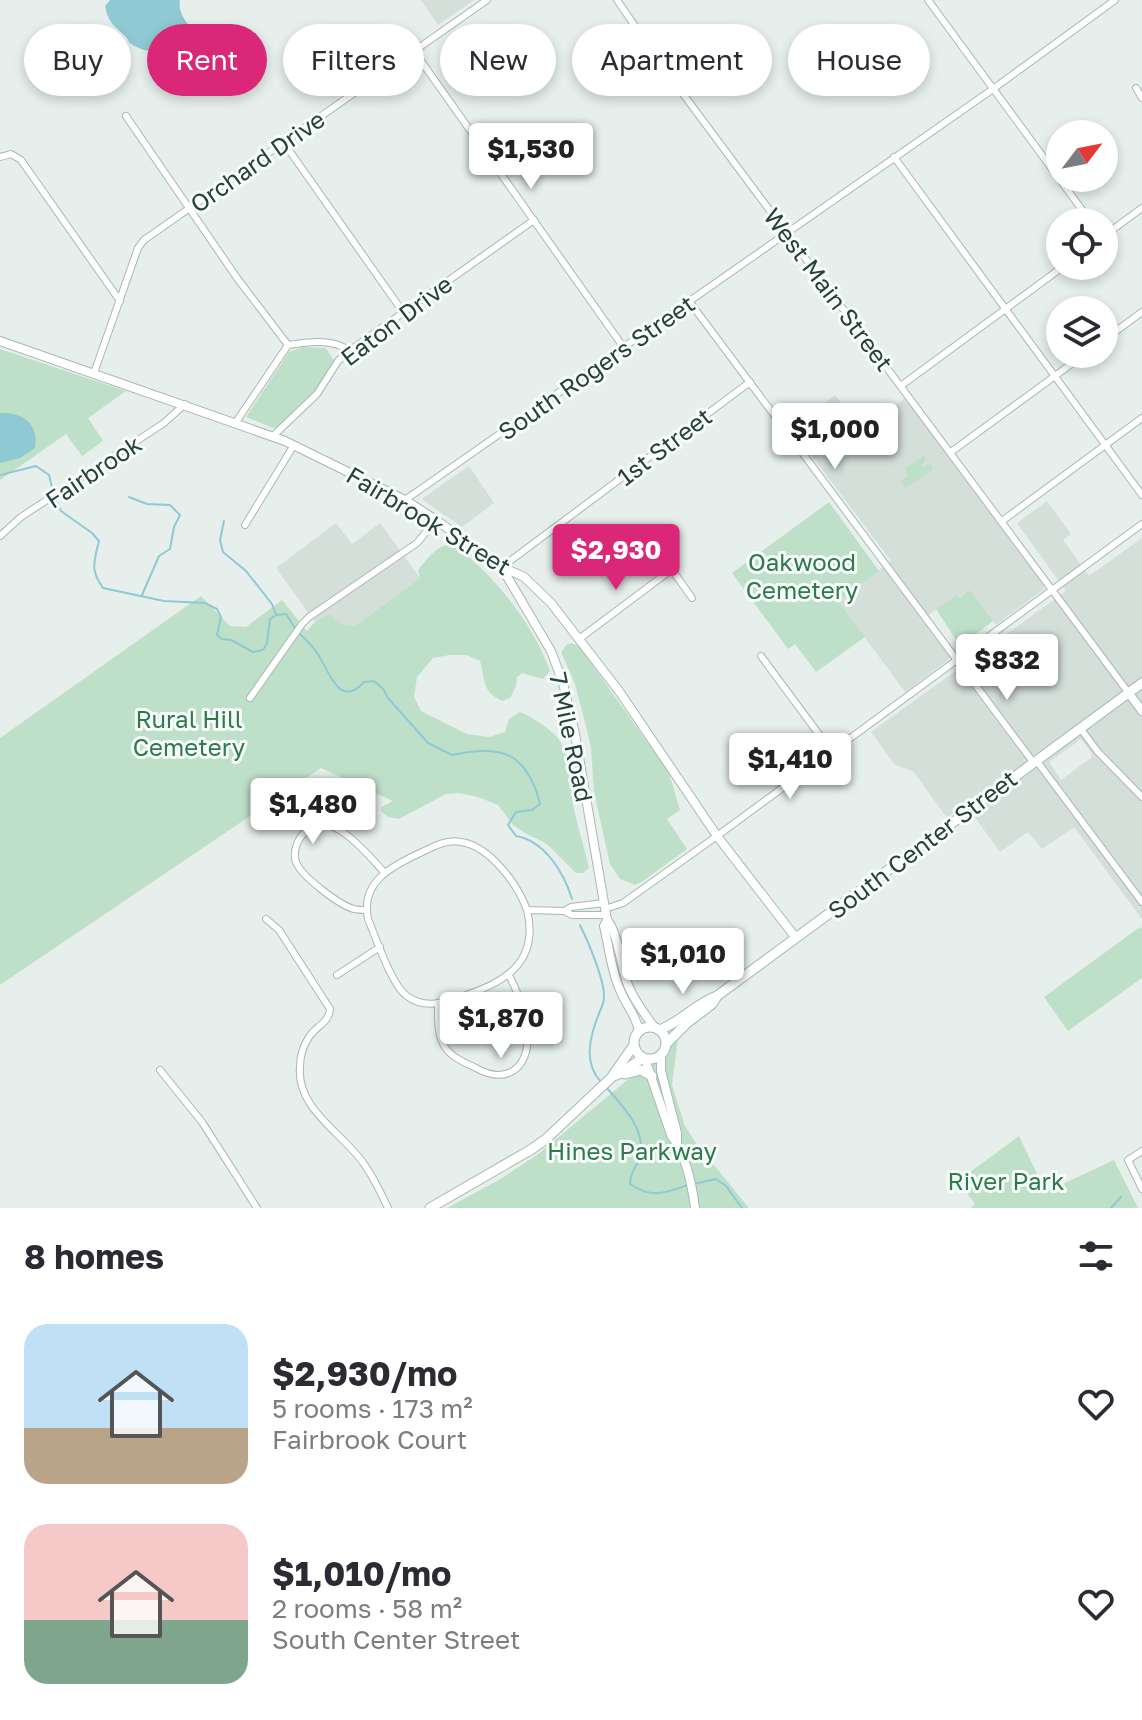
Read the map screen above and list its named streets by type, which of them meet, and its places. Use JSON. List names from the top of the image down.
{
  "streets": {
    "main road": ["South Center Street"],
    "street": [
      "Orchard Drive",
      "West Main Street",
      "Eaton Drive",
      "South Rogers Street",
      "1st Street",
      "Fairbrook",
      "Fairbrook Street",
      "7 Mile Road"
    ]
  },
  "crossings": [
    ["Orchard Drive", "Fairbrook Street"],
    ["West Main Street", "South Rogers Street"],
    ["West Main Street", "South Center Street"],
    ["Eaton Drive", "Fairbrook Street"],
    ["South Rogers Street", "Fairbrook Street"],
    ["1st Street", "Fairbrook Street"],
    ["1st Street", "7 Mile Road"],
    ["Fairbrook", "Fairbrook Street"],
    ["Fairbrook Street", "7 Mile Road"],
    ["Fairbrook Street", "South Center Street"],
    ["7 Mile Road", "South Center Street"]
  ],
  "parks": [
    "Oakwood Cemetery",
    "Rural Hill Cemetery",
    "Hines Parkway",
    "River Park"
  ],
  "north": "top right",
  "page": {
    "chip": [
      "Buy",
      "Rent",
      "Filters",
      "New",
      "Apartment",
      "House"
    ],
    "price": [
      "$1,530",
      "$1,000",
      "$2,930",
      "$832",
      "$1,410",
      "$1,480",
      "$1,010",
      "$1,870"
    ],
    "heading": "8 homes",
    "list": [
      {
        "name": "$2,930/mo",
        "note": "5 rooms · 173 m² · Fairbrook Court"
      },
      {
        "name": "$1,010/mo",
        "note": "2 rooms · 58 m² · South Center Street"
      }
    ]
  }
}
